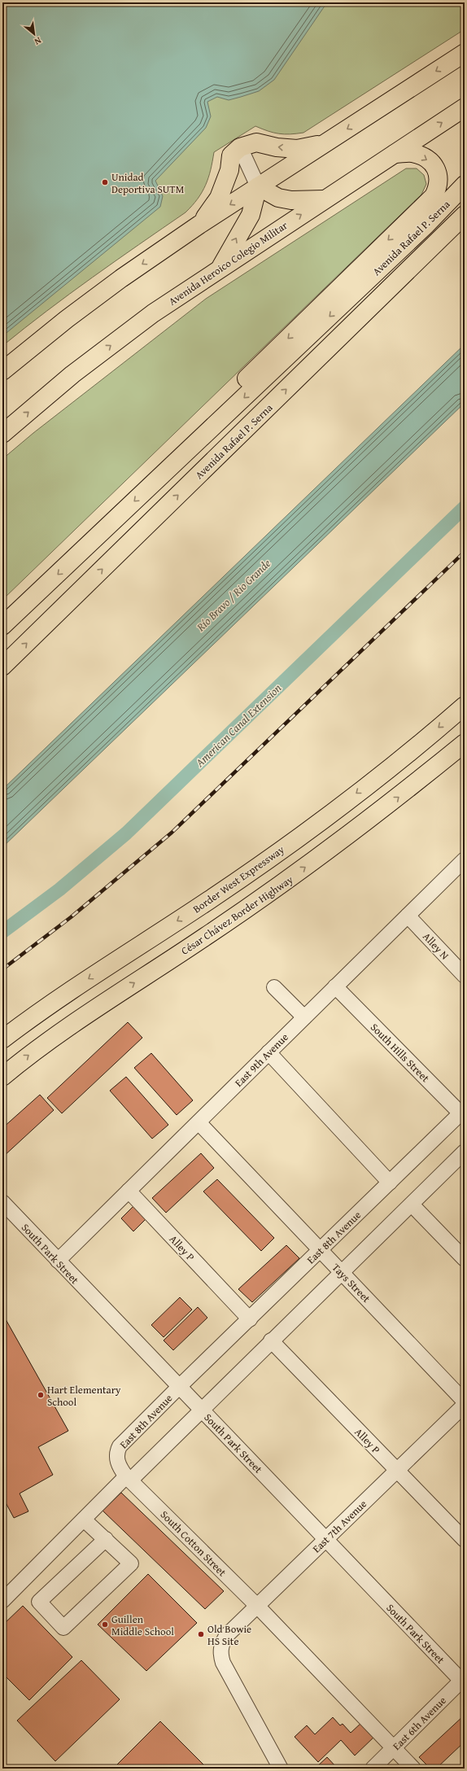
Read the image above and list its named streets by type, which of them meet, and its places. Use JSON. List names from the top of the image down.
{
  "streets": {
    "main road": [
      "Avenida Rafael P. Serna",
      "Avenida Heroico Colegio Militar",
      "Border West Expressway",
      "César Chávez Border Highway"
    ],
    "street": [
      "Alley N",
      "South Hills Street",
      "East 9th Avenue",
      "East 8th Avenue",
      "Alley P",
      "South Park Street",
      "Tays Street",
      "East 7th Avenue",
      "South Cotton Street",
      "East 6th Avenue"
    ]
  },
  "crossings": [
    ["Alley N", "East 9th Avenue"],
    ["South Hills Street", "East 9th Avenue"],
    ["South Hills Street", "East 8th Avenue"],
    ["East 9th Avenue", "Alley P"],
    ["East 9th Avenue", "South Park Street"],
    ["East 9th Avenue", "Tays Street"],
    ["East 8th Avenue", "Alley P"],
    ["East 8th Avenue", "South Park Street"],
    ["East 8th Avenue", "Tays Street"],
    ["East 8th Avenue", "South Cotton Street"],
    ["Alley P", "East 7th Avenue"],
    ["South Park Street", "East 7th Avenue"],
    ["South Park Street", "East 6th Avenue"],
    ["East 7th Avenue", "South Cotton Street"],
    ["South Cotton Street", "East 6th Avenue"]
  ],
  "one_way": ["Border West Expressway", "César Chávez Border Highway"],
  "water": ["Río Bravo / Rio Grande", "American Canal Extension"],
  "places": [
    "Unidad Deportiva SUTM",
    "Hart Elementary School",
    "Guillen Middle School",
    "Old Bowie HS Site"
  ],
  "north": "bottom right"
}
